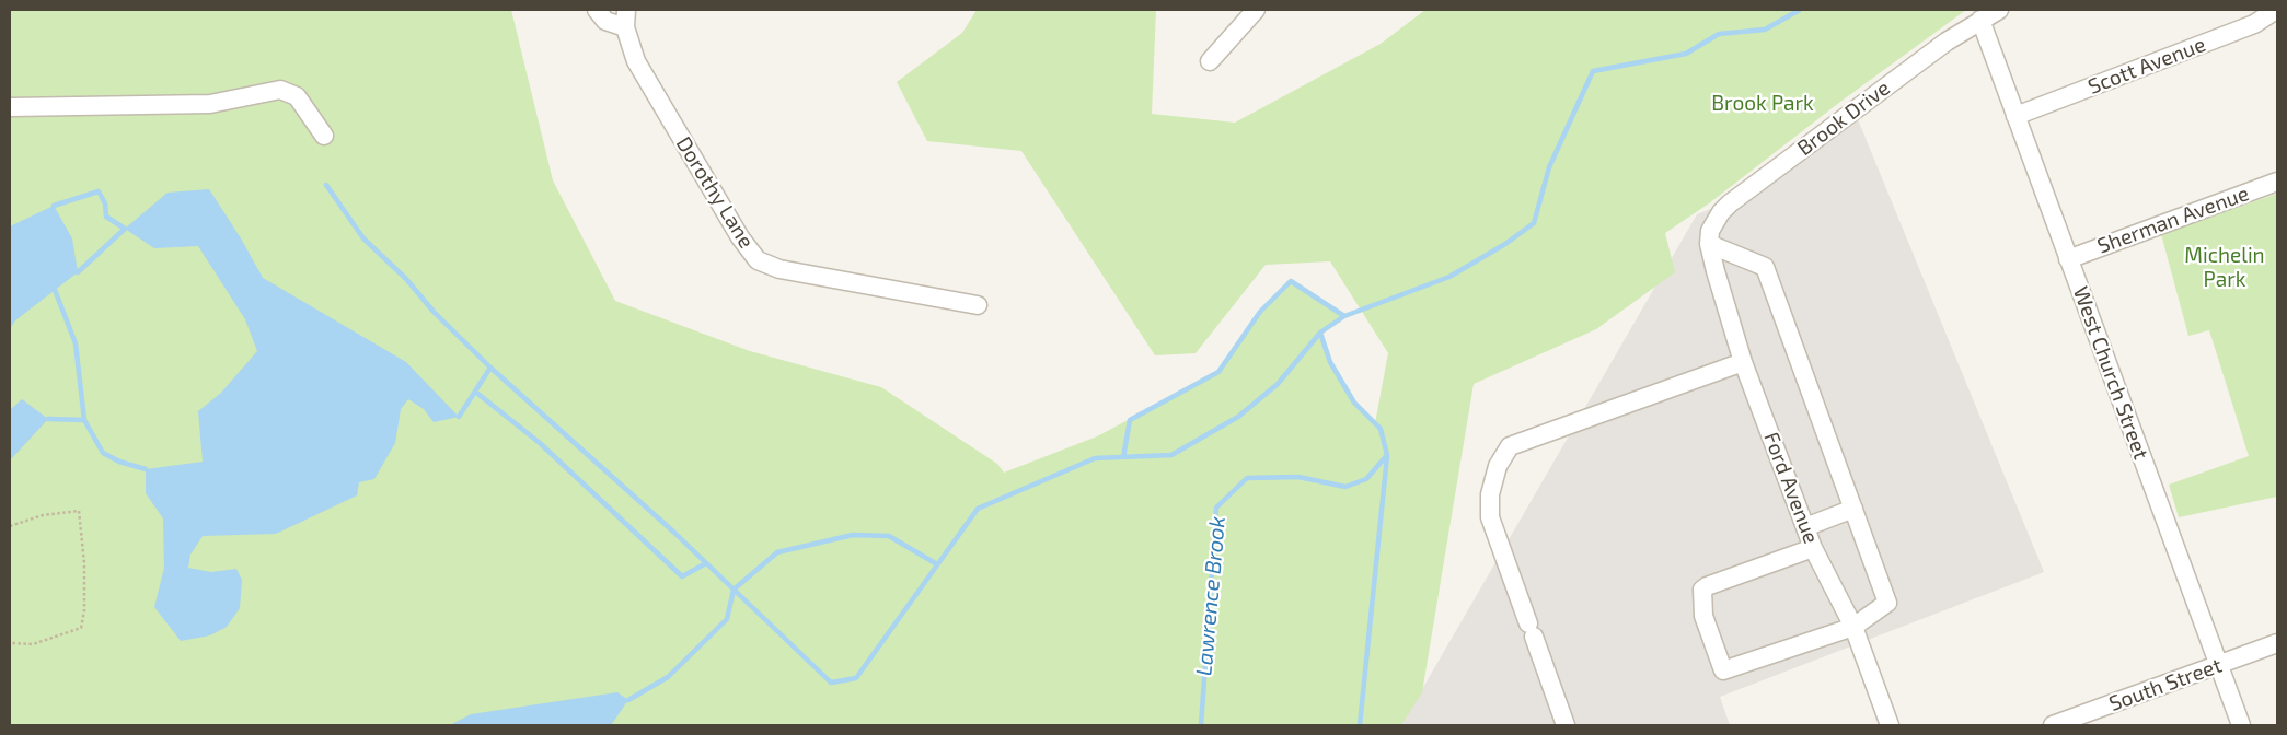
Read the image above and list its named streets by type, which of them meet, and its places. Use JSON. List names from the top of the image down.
{
  "streets": {
    "street": [
      "Scott Avenue",
      "Brook Drive",
      "Dorothy Lane",
      "Sherman Avenue",
      "West Church Street",
      "Ford Avenue",
      "South Street"
    ]
  },
  "crossings": [
    ["Scott Avenue", "West Church Street"],
    ["Brook Drive", "West Church Street"],
    ["Brook Drive", "Ford Avenue"],
    ["Sherman Avenue", "West Church Street"],
    ["West Church Street", "South Street"]
  ],
  "water": ["Lawrence Brook"],
  "parks": ["Brook Park", "Michelin Park"]
}
